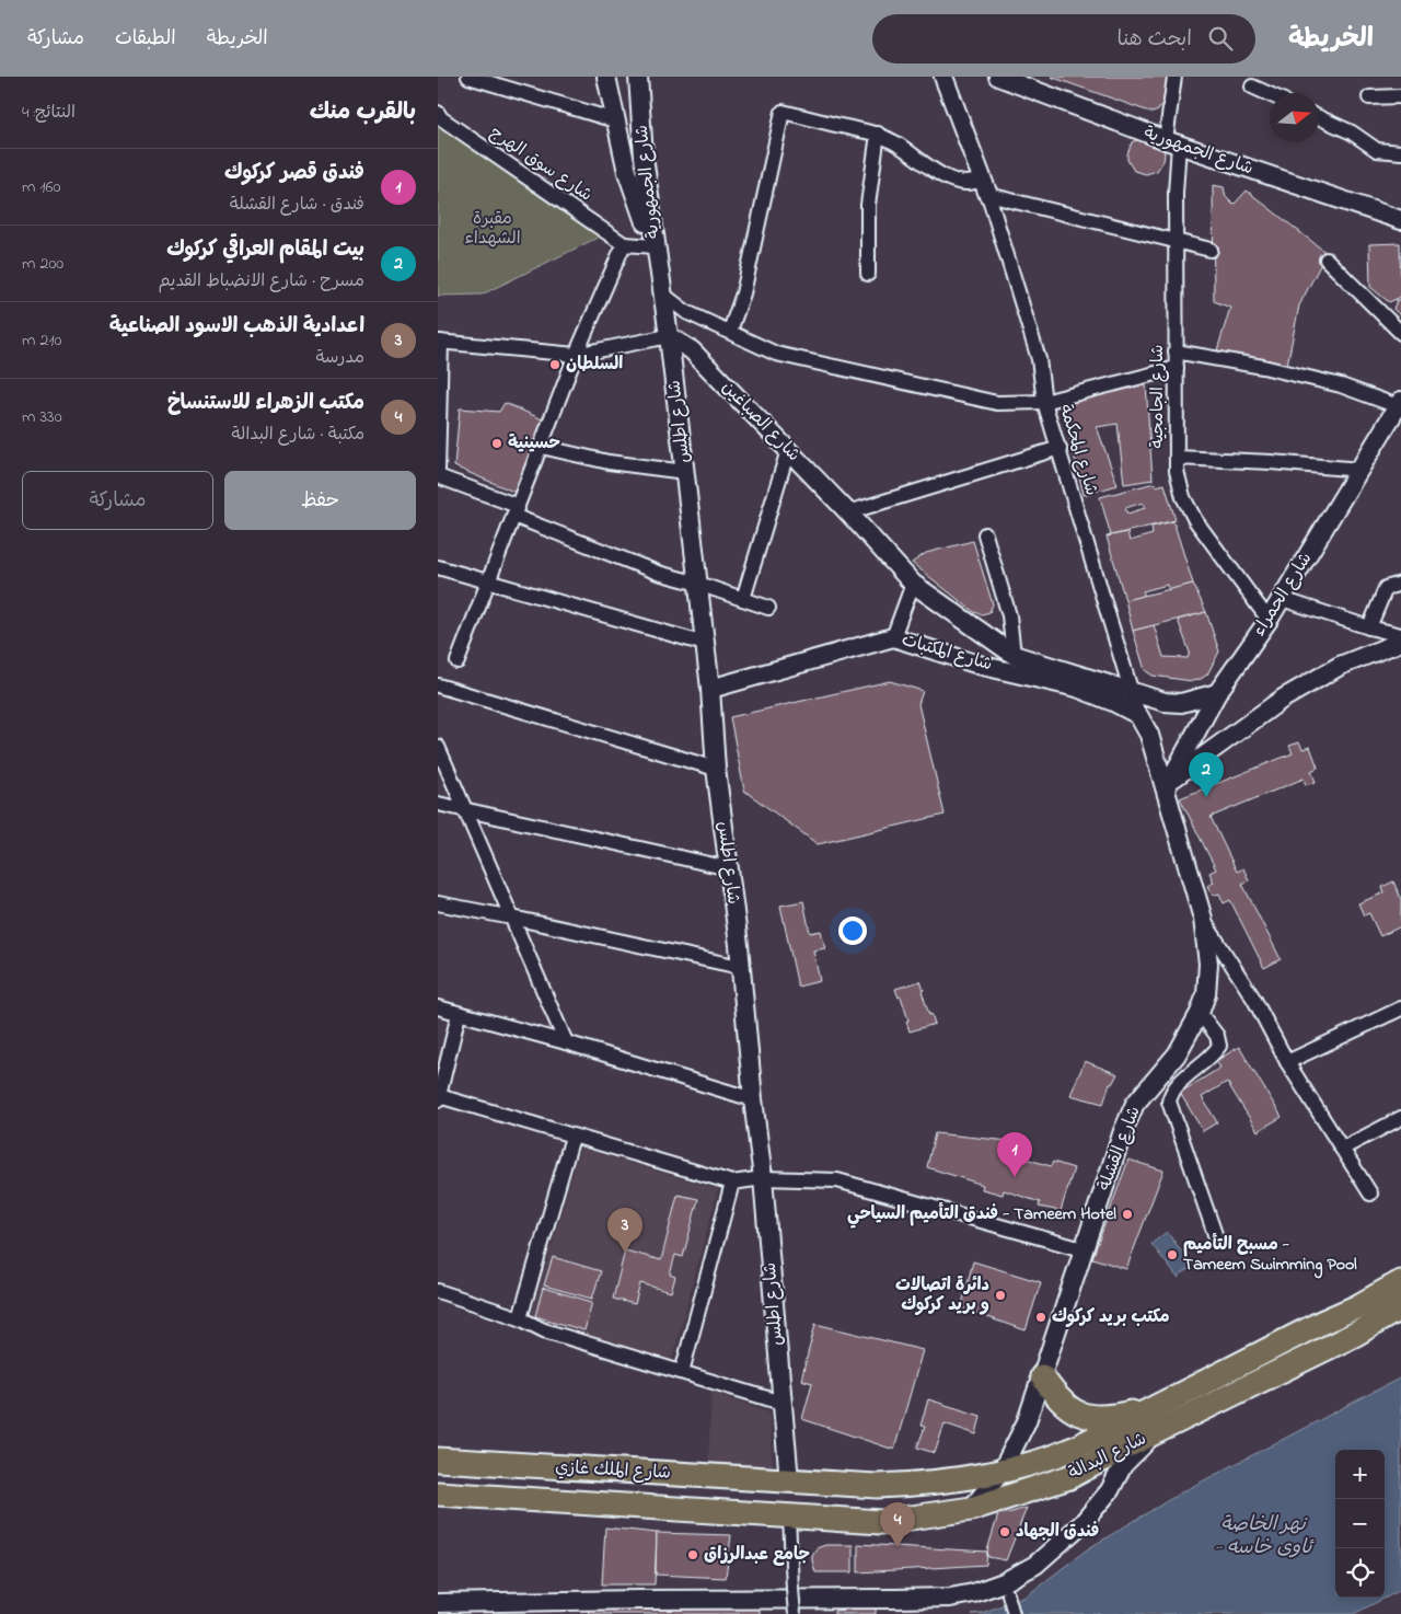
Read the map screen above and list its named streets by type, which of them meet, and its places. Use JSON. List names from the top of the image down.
{
  "streets": {
    "main road": ["شارع البدالة", "شارع الملك غازي"],
    "street": [
      "شارع الجمهورية",
      "شارع سوق الهرج",
      "شارع الجامجية",
      "شارع اطلس",
      "شارع الصباغين",
      "شارع المحكمة",
      "شارع الحمراء",
      "شارع المكتبات",
      "شارع القشلة"
    ]
  },
  "crossings": [
    ["شارع الجمهورية", "شارع الجامجية"],
    ["شارع الجمهورية", "شارع اطلس"],
    ["شارع الجامجية", "شارع الحمراء"],
    ["شارع اطلس", "شارع الصباغين"],
    ["شارع اطلس", "شارع المكتبات"],
    ["شارع اطلس", "شارع البدالة"],
    ["شارع اطلس", "شارع الملك غازي"],
    ["شارع الصباغين", "شارع المكتبات"],
    ["شارع المحكمة", "شارع المكتبات"],
    ["شارع المحكمة", "شارع القشلة"],
    ["شارع الحمراء", "شارع المكتبات"],
    ["شارع الحمراء", "شارع القشلة"],
    ["شارع المكتبات", "شارع القشلة"],
    ["شارع القشلة", "شارع البدالة"],
    ["شارع البدالة", "شارع الملك غازي"]
  ],
  "water": ["نهر الخاصة - ئاوی خاسە"],
  "parks": ["مقبرة الشهداء"],
  "places": [
    "السلطان",
    "حسينية",
    "فندق التأميم السياحي - Tameem Hotel",
    "مسبح التأميم - Tameem Swimming Pool",
    "دائرة اتصالات و بريد كركوك",
    "مكتب بريد كركوك",
    "فندق الجهاد",
    "جامع عبدالرزاق"
  ],
  "north": "right",
  "page": {
    "header": "الخريطة",
    "search": "ابحث هنا",
    "nav": ["الخريطة", "الطبقات", "مشاركة"],
    "heading": ["بالقرب منك", "النتائج: 4"],
    "list": [
      {
        "mark": "1",
        "name": "فندق قصر كركوك",
        "note": "فندق · شارع القشلة",
        "value": "160 m"
      },
      {
        "mark": "2",
        "name": "بيت المقام العراقي كركوك",
        "note": "مسرح · شارع الانضباط القديم",
        "value": "200 m"
      },
      {
        "mark": "3",
        "name": "اعدادية الذهب الاسود الصناعية",
        "note": "مدرسة",
        "value": "210 m"
      },
      {
        "mark": "4",
        "name": "مكتب الزهراء للاستنساخ",
        "note": "مكتبة · شارع البدالة",
        "value": "330 m"
      }
    ],
    "buttons": ["حفظ", "مشاركة"],
    "pins": [
      "2",
      "1",
      "3",
      "4"
    ],
    "map_buttons": ["+", "−"]
  }
}
